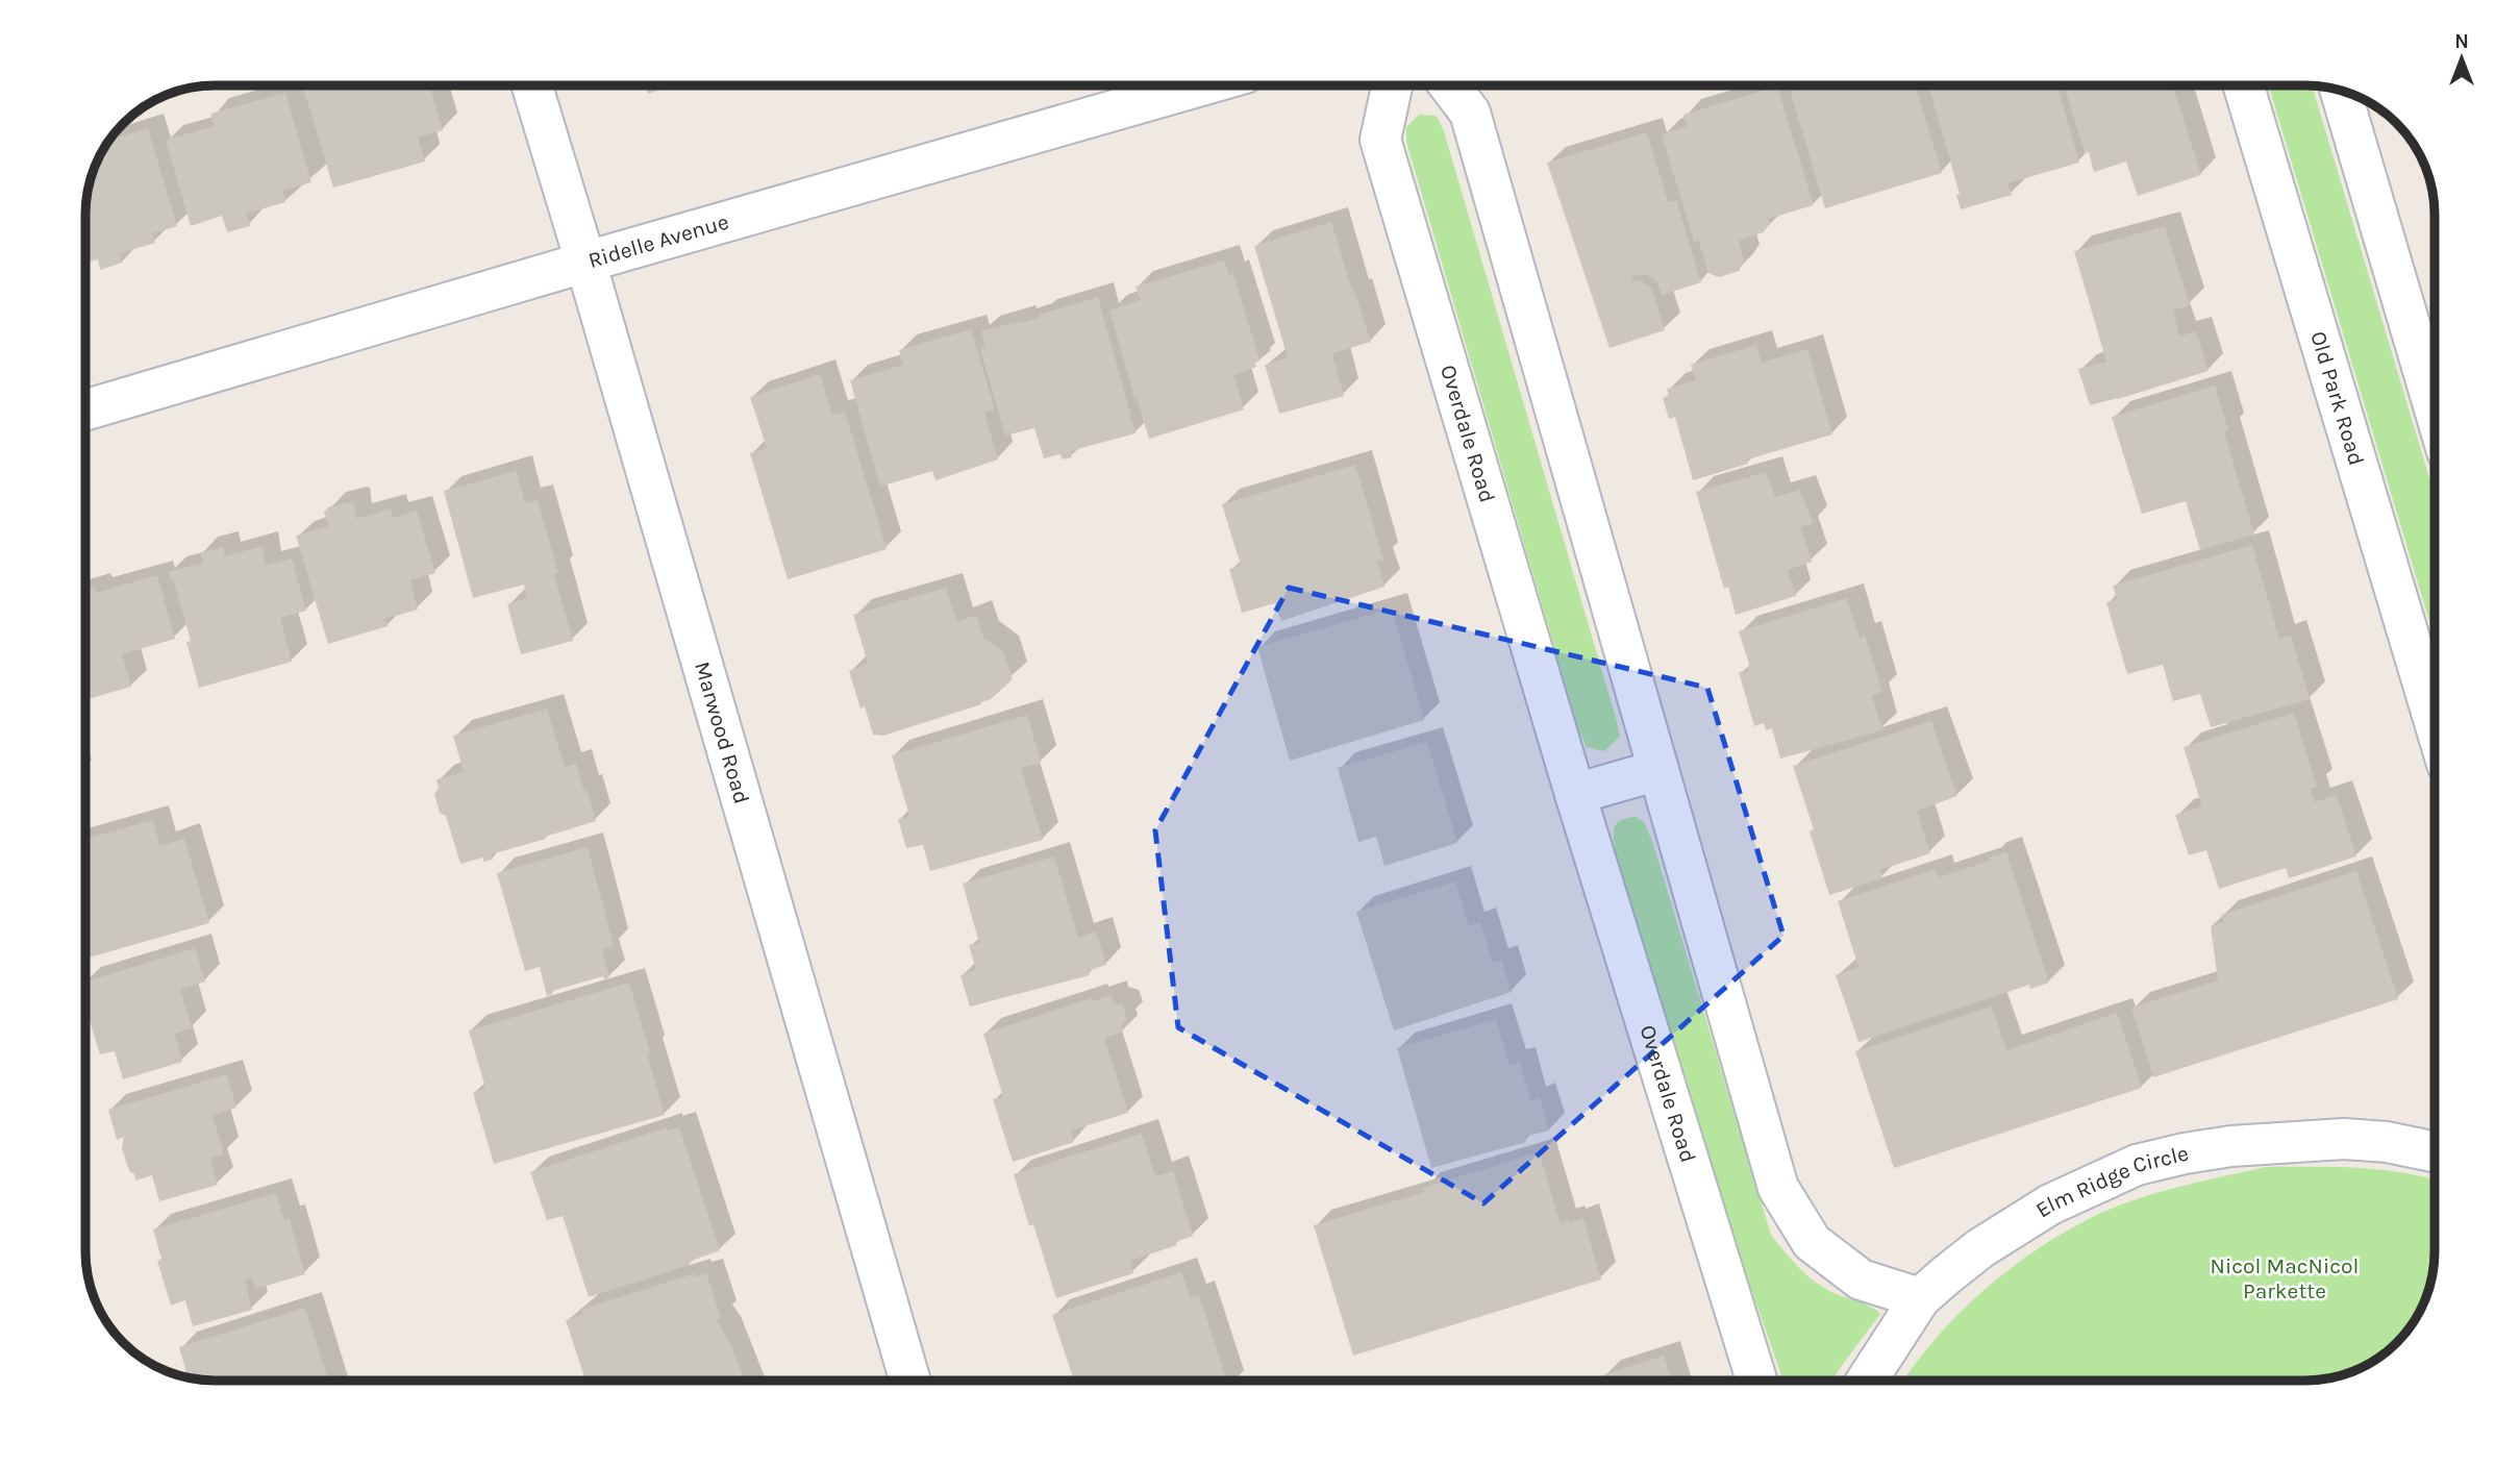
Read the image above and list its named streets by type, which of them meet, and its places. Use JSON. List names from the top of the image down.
{
  "streets": {
    "street": [
      "Ridelle Avenue",
      "Old Park Road",
      "Overdale Road",
      "Marwood Road",
      "Elm Ridge Circle"
    ]
  },
  "crossings": [
    ["Ridelle Avenue", "Marwood Road"]
  ],
  "parks": ["Nicol MacNicol Parkette"],
  "north": "top"
}
